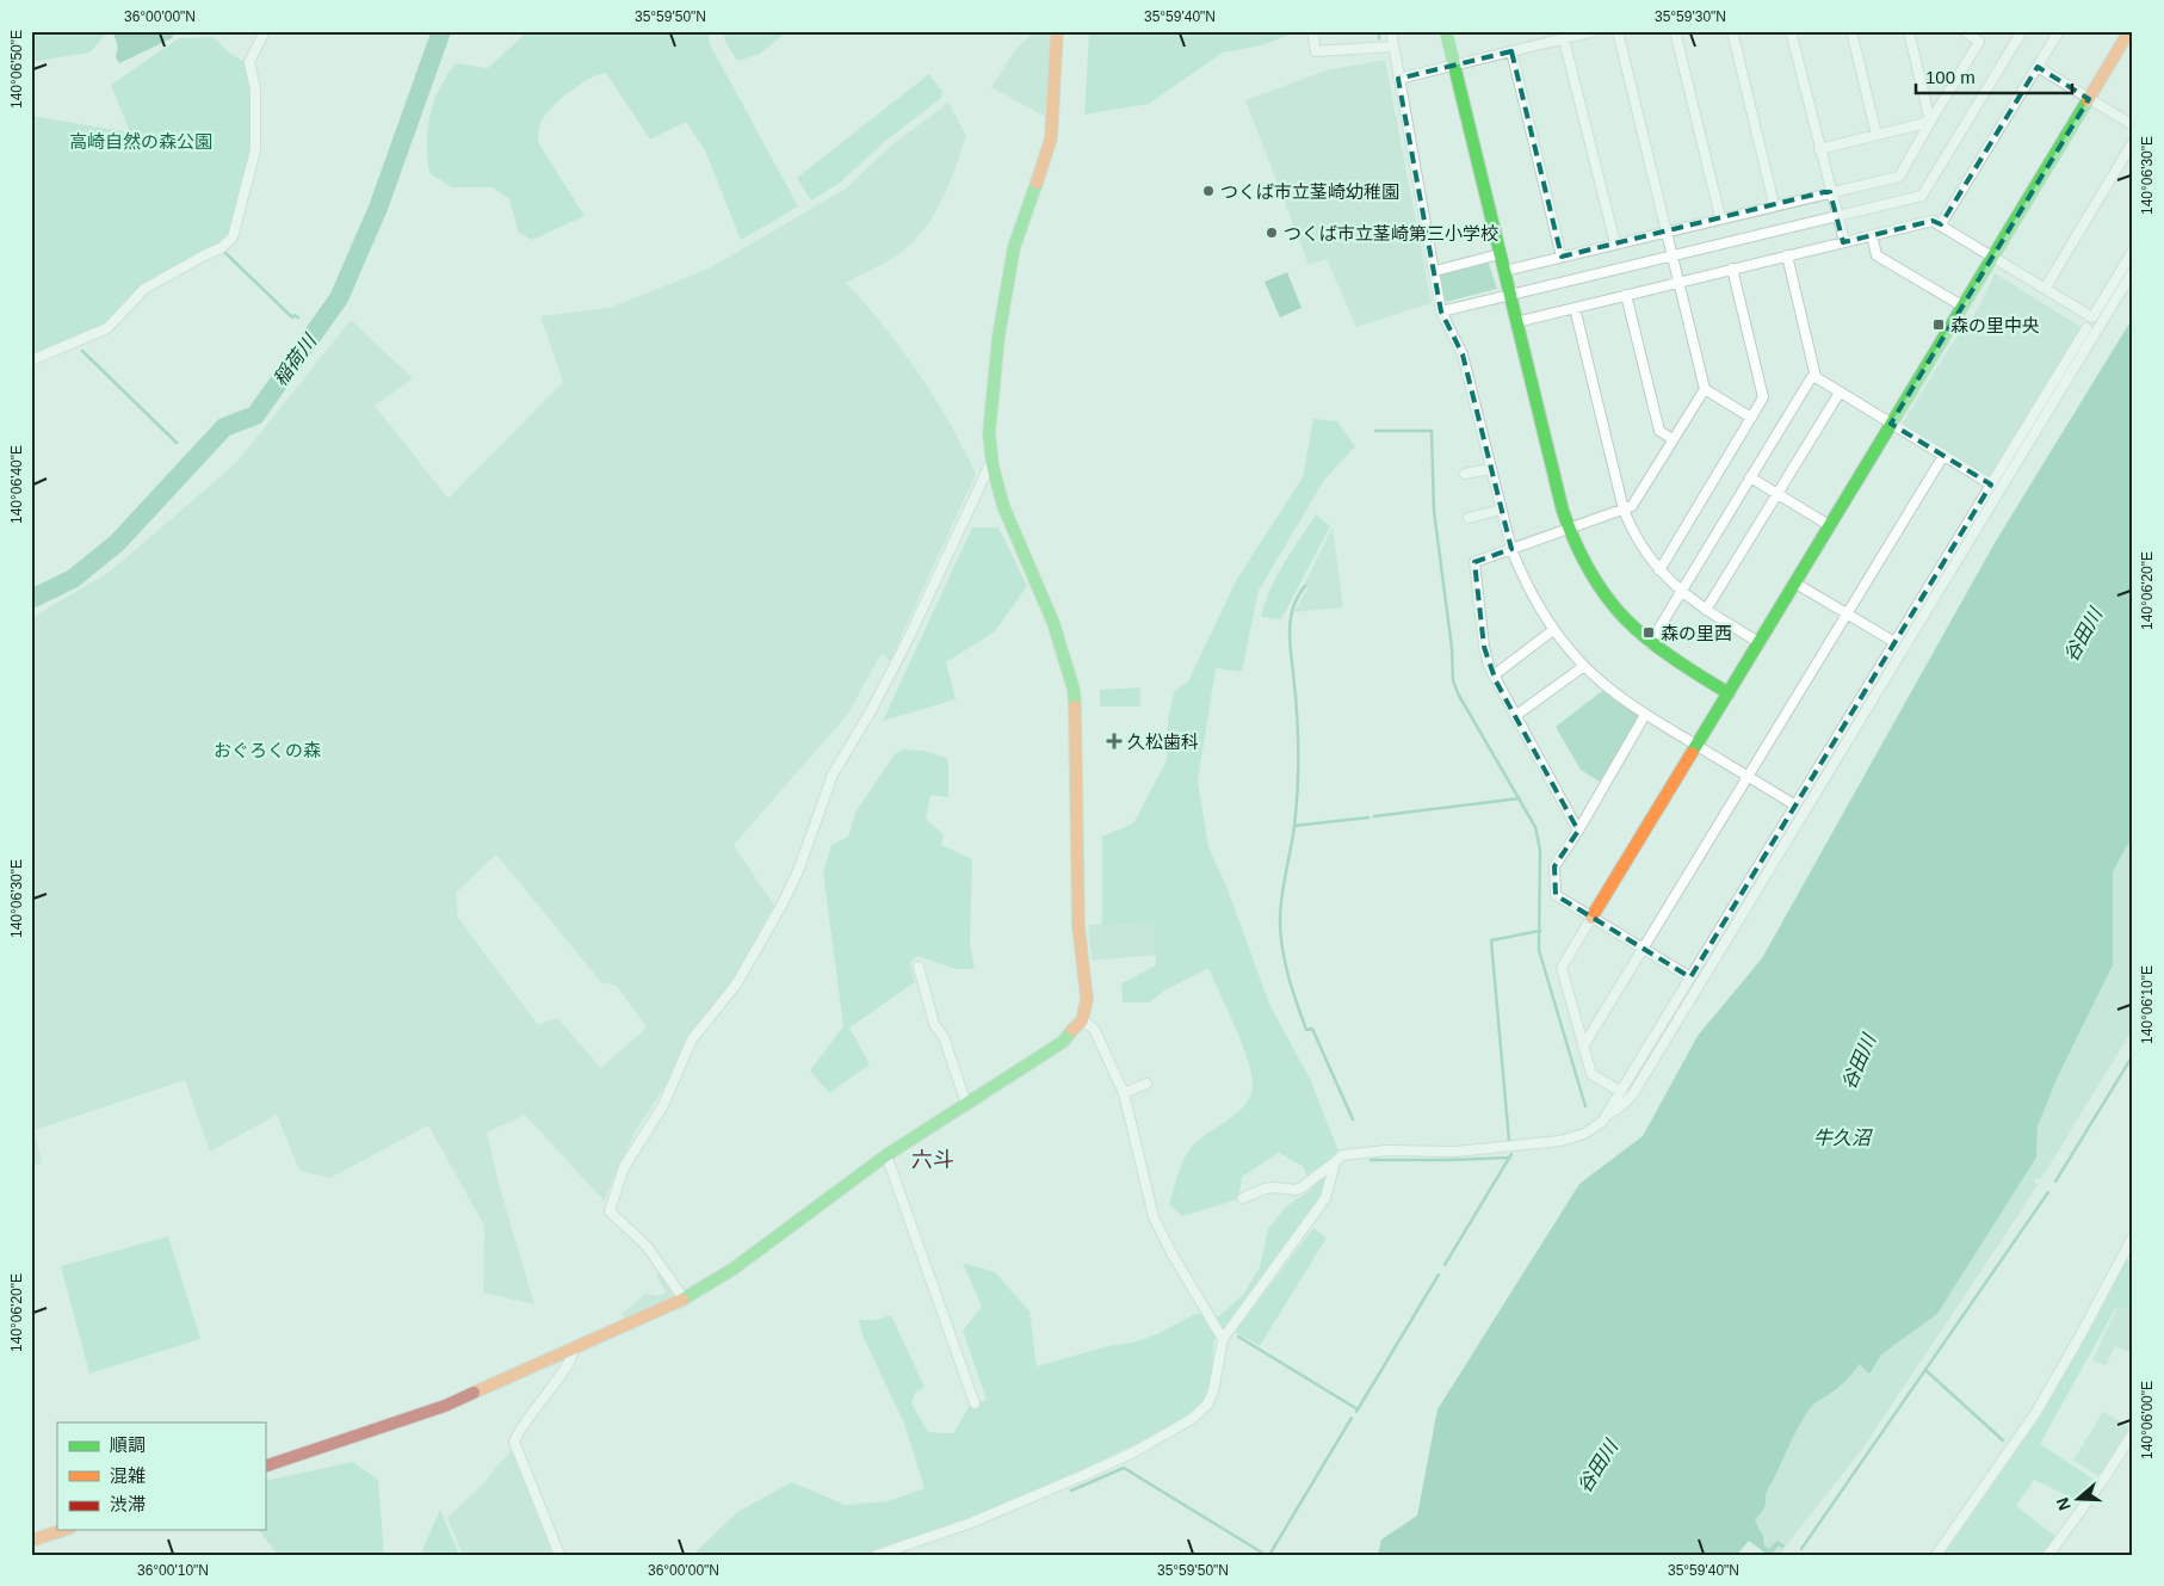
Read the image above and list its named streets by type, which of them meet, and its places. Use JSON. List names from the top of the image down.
{
  "districts": ["六斗"],
  "water": ["稲荷川", "谷田川", "牛久沼"],
  "parks": ["高崎自然の森公園", "おぐろくの森"],
  "places": {
    "other": ["つくば市立茎崎幼稚園", "つくば市立茎崎第三小学校"],
    "transit": ["森の里中央", "森の里西"],
    "health": ["久松歯科"]
  },
  "legend": ["順調", "混雑", "渋滞"],
  "scale_bar": "100 m",
  "north": "left",
  "coordinates": [
    "36°00'00\"N",
    "35°59'50\"N",
    "35°59'40\"N",
    "35°59'30\"N",
    "140°06'50\"E",
    "140°06'30\"E",
    "140°06'40\"E",
    "140°06'20\"E",
    "140°06'10\"E",
    "140°06'00\"E",
    "36°00'10\"N"
  ]
}
